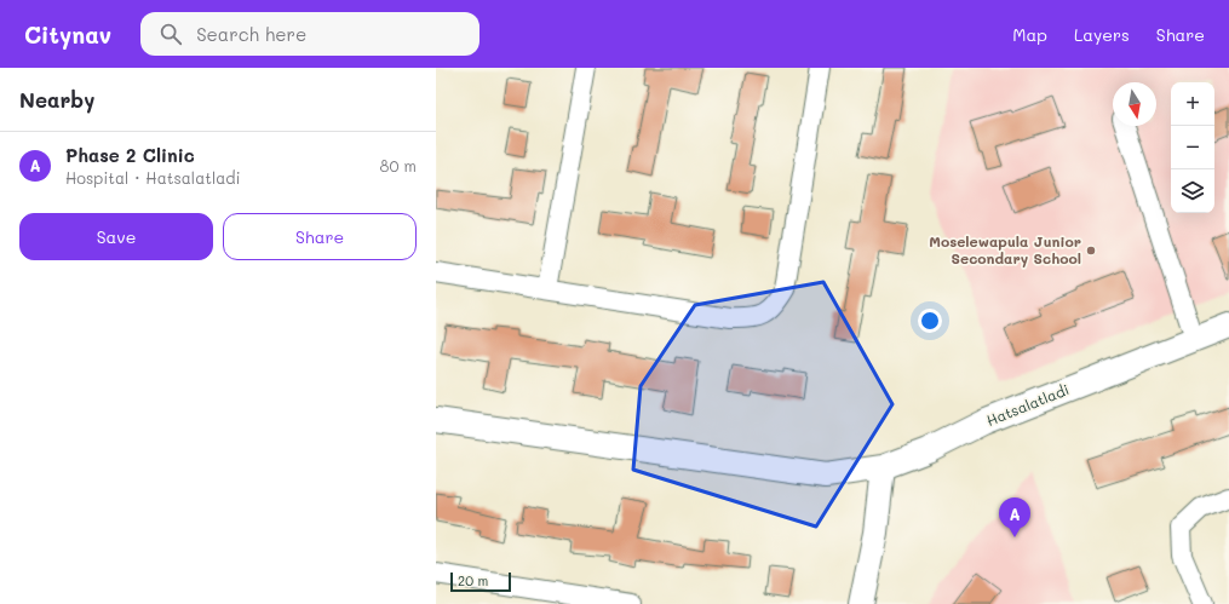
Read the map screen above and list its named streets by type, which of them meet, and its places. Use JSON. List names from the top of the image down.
{
  "streets": {
    "street": ["Hatsalatladi"]
  },
  "places": ["Moselewapula Junior Secondary School"],
  "scale_bar": "20 m",
  "north": "bottom",
  "page": {
    "header": "Citynav",
    "search": "Search here",
    "nav": ["Map", "Layers", "Share"],
    "heading": "Nearby",
    "map_buttons": ["+", "−"],
    "list": [
      {
        "mark": "A",
        "name": "Phase 2 Clinic",
        "note": "Hospital · Hatsalatladi",
        "value": "80 m"
      }
    ],
    "buttons": ["Save", "Share"],
    "pins": "A",
    "scale": "20 m"
  }
}
